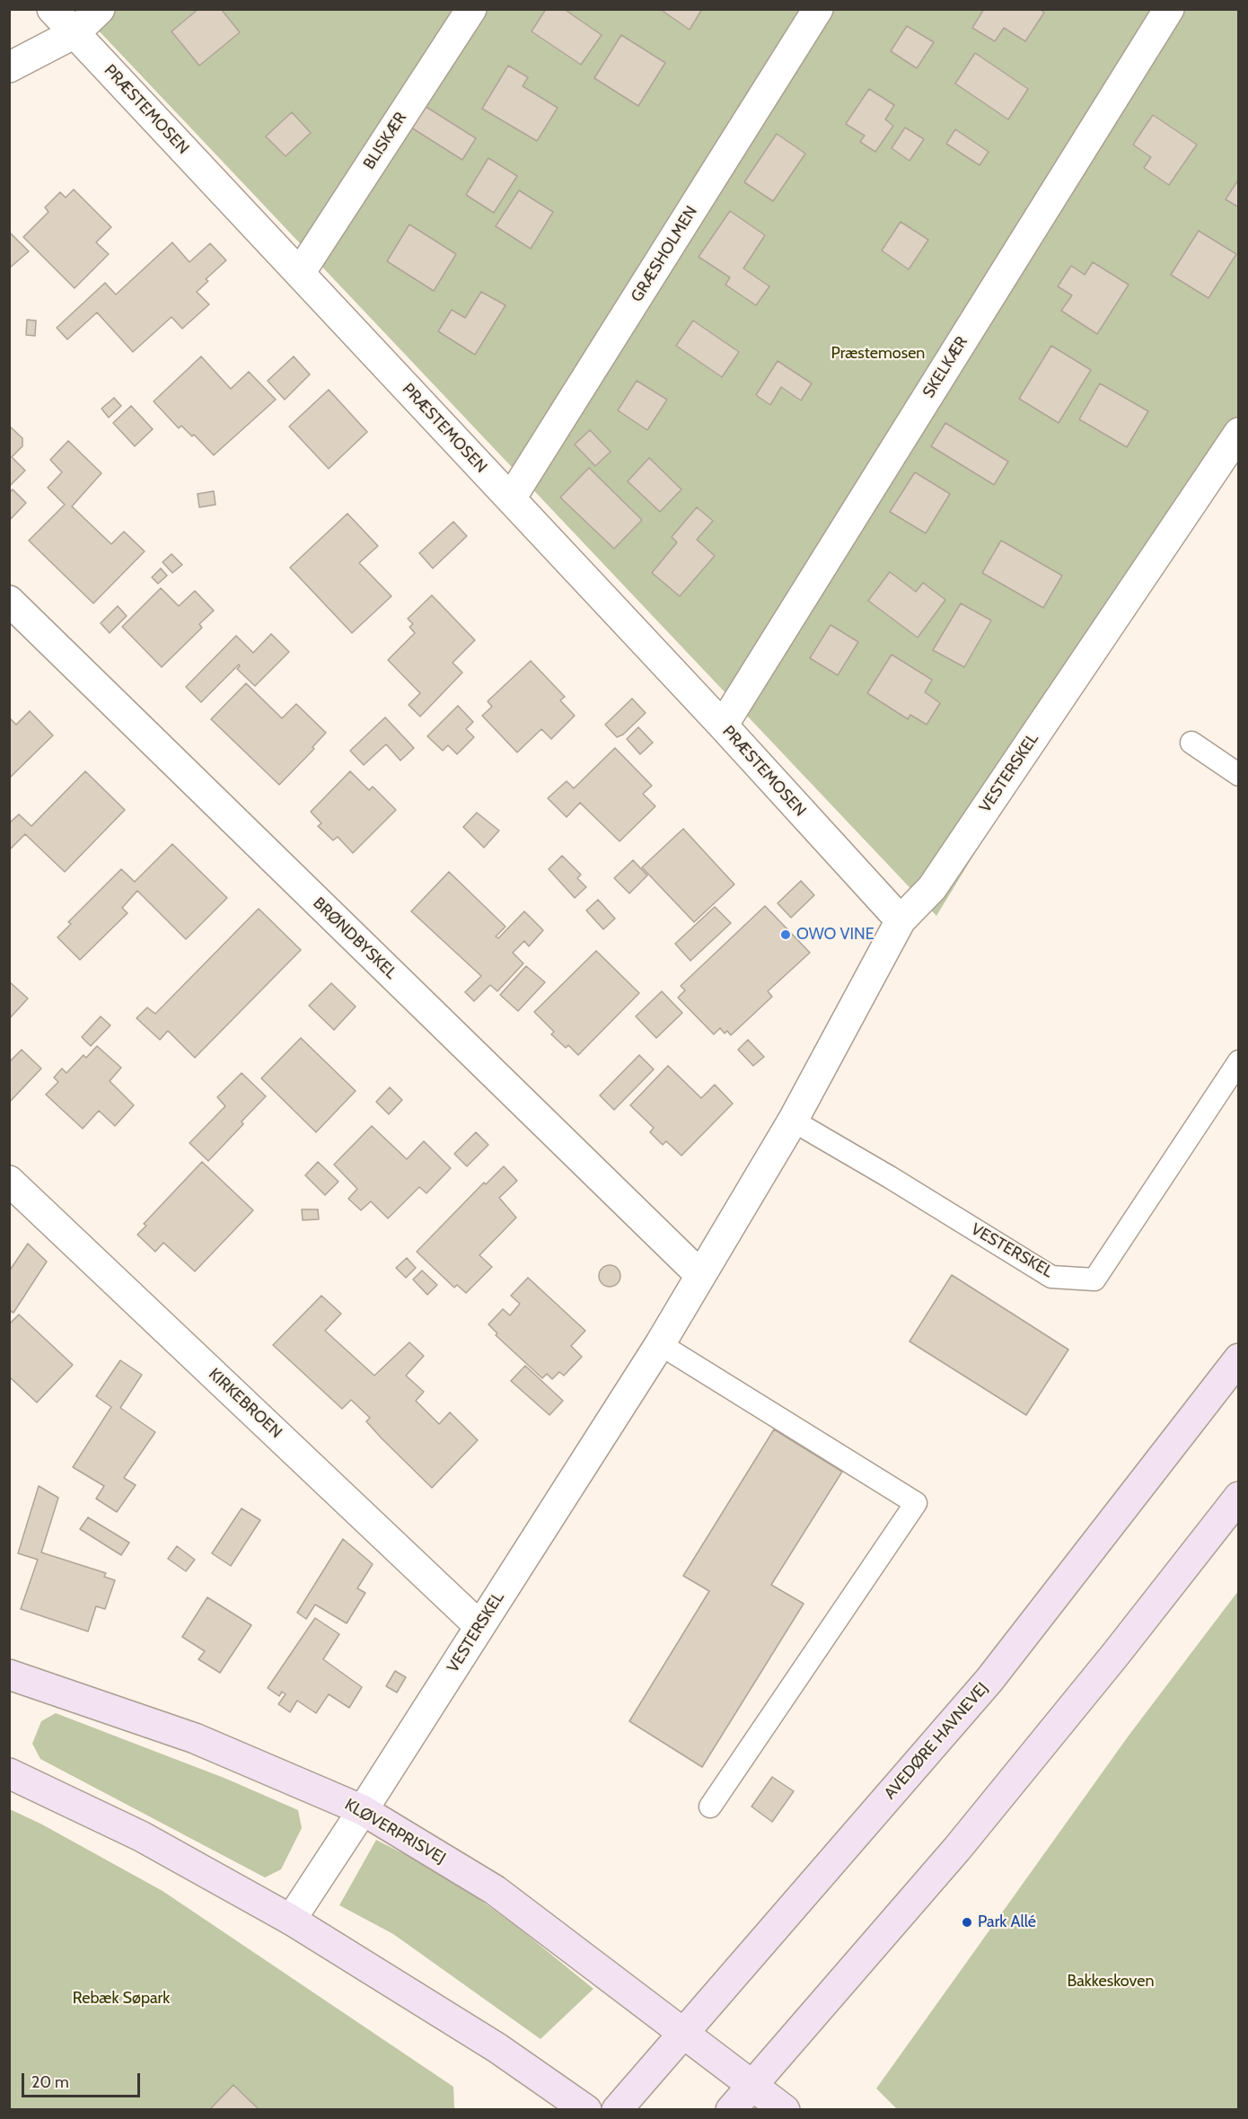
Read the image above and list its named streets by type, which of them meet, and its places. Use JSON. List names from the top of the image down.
{
  "streets": {
    "street": [
      "PRÆSTEMOSEN",
      "BLISKÆR",
      "GRÆSHOLMEN",
      "SKELKÆR",
      "VESTERSKEL",
      "BRØNDBYSKEL",
      "KIRKEBROEN",
      "AVEDØRE HAVNEVEJ",
      "KLØVERPRISVEJ"
    ]
  },
  "crossings": [
    ["PRÆSTEMOSEN", "BLISKÆR"],
    ["PRÆSTEMOSEN", "GRÆSHOLMEN"],
    ["PRÆSTEMOSEN", "SKELKÆR"],
    ["PRÆSTEMOSEN", "VESTERSKEL"],
    ["VESTERSKEL", "BRØNDBYSKEL"],
    ["VESTERSKEL", "KIRKEBROEN"],
    ["VESTERSKEL", "KLØVERPRISVEJ"],
    ["AVEDØRE HAVNEVEJ", "KLØVERPRISVEJ"]
  ],
  "parks": ["Præstemosen", "Bakkeskoven", "Rebæk Søpark"],
  "places": ["OWO VINE", "Park Allé"],
  "scale_bar": "20 m"
}
